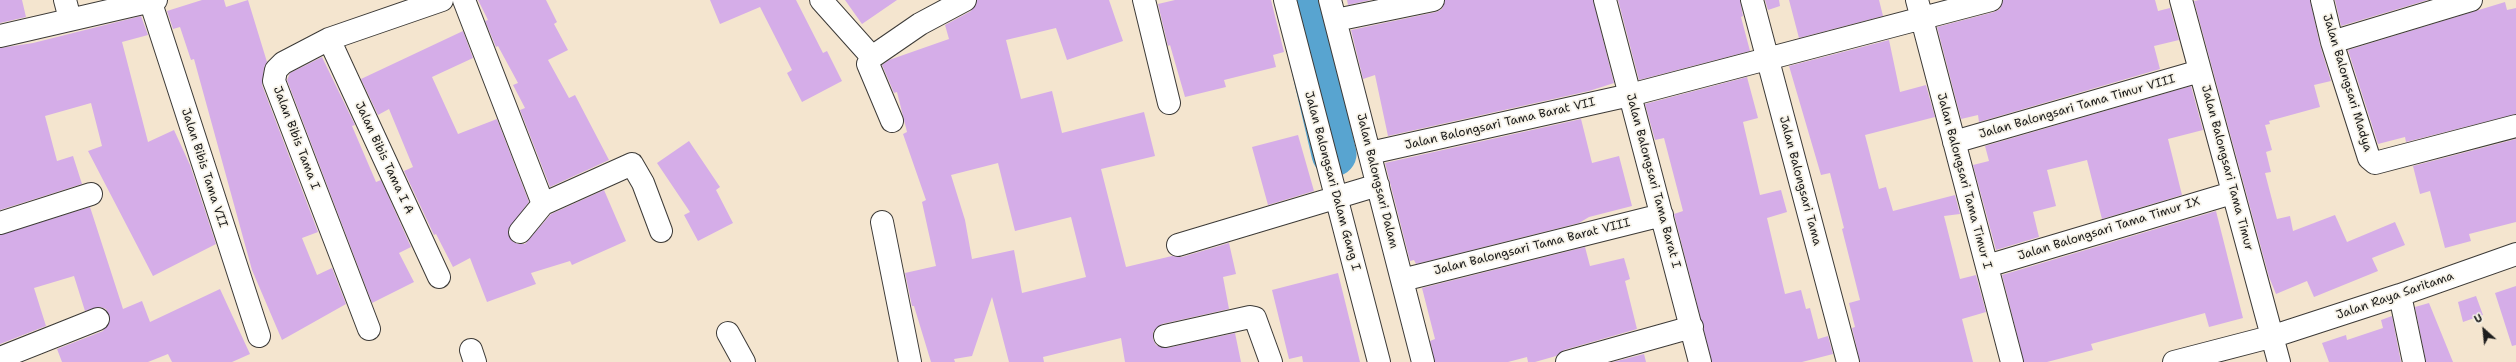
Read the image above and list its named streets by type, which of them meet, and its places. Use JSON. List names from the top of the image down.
{
  "streets": {
    "street": [
      "Jalan Balongsari Madya",
      "Jalan Balongsari Tama Timur VIII",
      "Jalan Balongsari Tama Barat VII",
      "Jalan Bibis Tama I",
      "Jalan Bibis Tama I A",
      "Jalan Bibis Tama VII",
      "Jalan Balongsari Tama Timur",
      "Jalan Balongsari Dalam Gang I",
      "Jalan Balongsari Dalam",
      "Jalan Balongsari Tama Barat I",
      "Jalan Balongsari Tama",
      "Jalan Balongsari Tama Timur I",
      "Jalan Balongsari Tama Timur IX",
      "Jalan Balongsari Tama Barat VIII",
      "Jalan Raya Saritama"
    ]
  },
  "crossings": [
    ["Jalan Balongsari Tama Timur VIII", "Jalan Balongsari Tama Timur"],
    ["Jalan Balongsari Tama Timur VIII", "Jalan Balongsari Tama Timur I"],
    ["Jalan Balongsari Tama Barat VII", "Jalan Balongsari Dalam"],
    ["Jalan Balongsari Tama Barat VII", "Jalan Balongsari Tama Barat I"],
    ["Jalan Balongsari Tama Barat VII", "Jalan Balongsari Tama"],
    ["Jalan Balongsari Tama Barat VII", "Jalan Balongsari Tama Timur I"],
    ["Jalan Bibis Tama I", "Jalan Bibis Tama I A"],
    ["Jalan Balongsari Tama Timur", "Jalan Balongsari Tama Timur IX"],
    ["Jalan Balongsari Tama Timur", "Jalan Raya Saritama"],
    ["Jalan Balongsari Dalam", "Jalan Balongsari Tama Barat VIII"],
    ["Jalan Balongsari Tama Barat I", "Jalan Balongsari Tama Barat VIII"],
    ["Jalan Balongsari Tama Timur I", "Jalan Balongsari Tama Timur IX"]
  ],
  "north": "top left"
}
